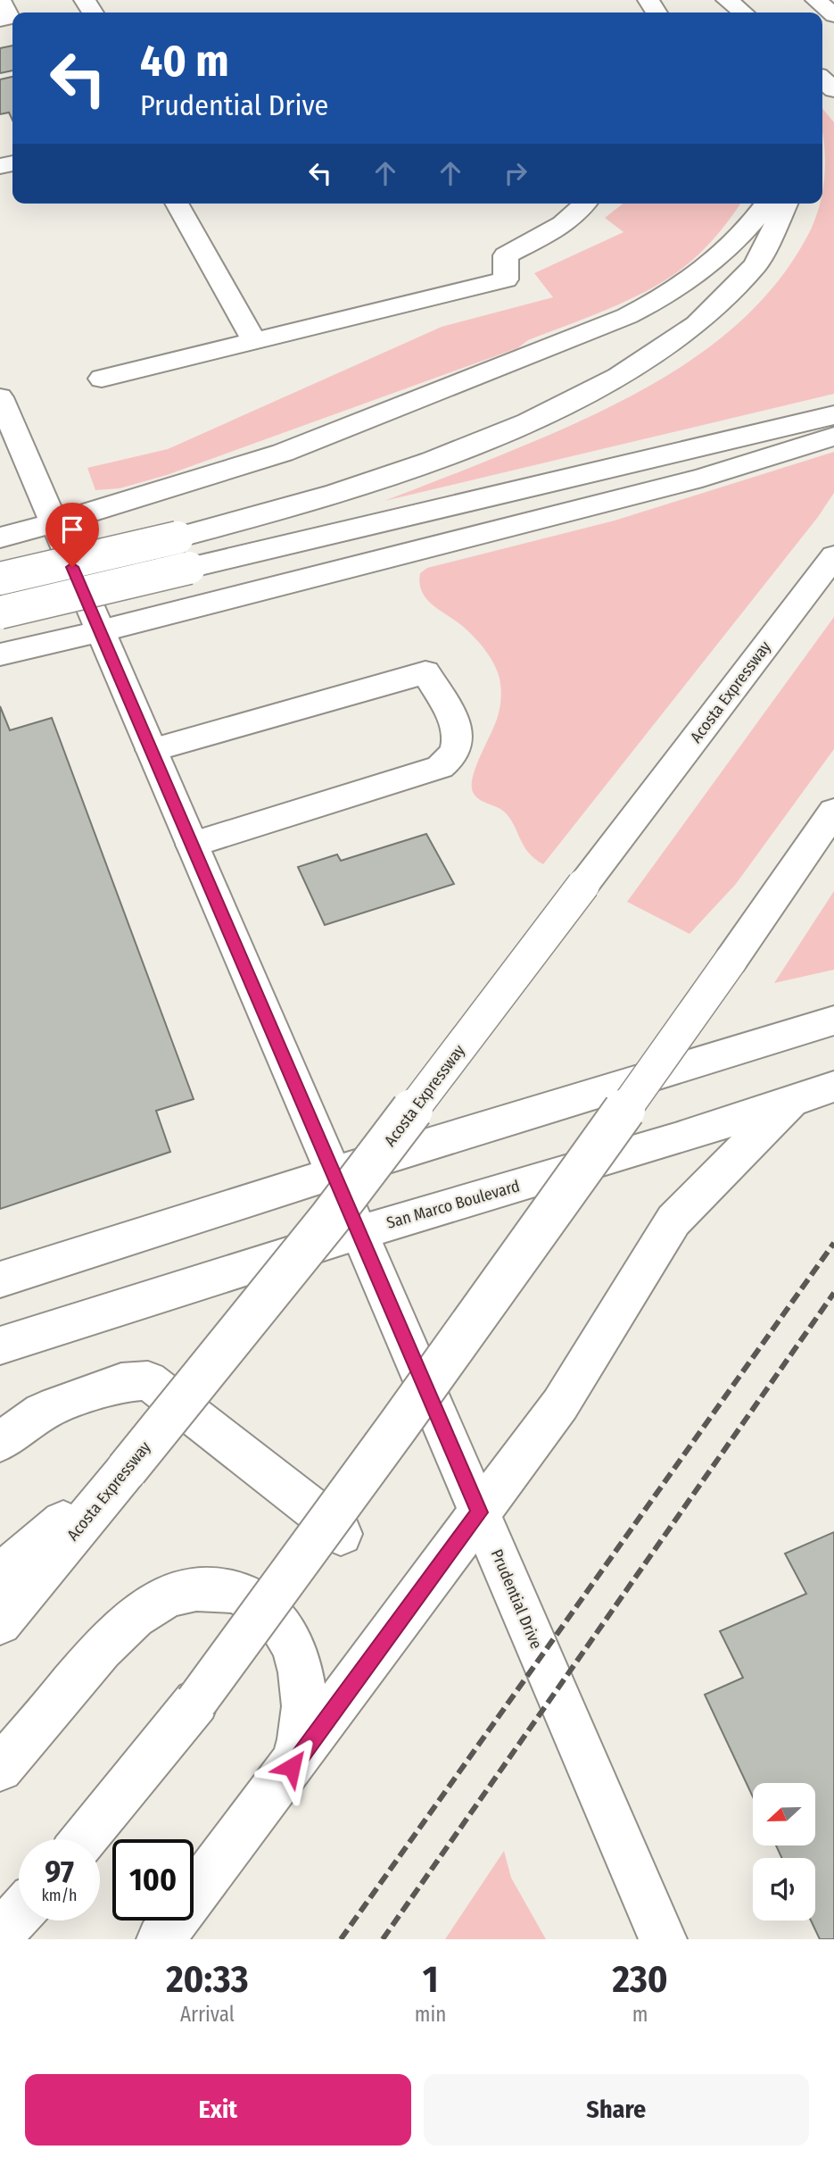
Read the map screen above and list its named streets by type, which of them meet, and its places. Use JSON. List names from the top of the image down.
{
  "streets": {
    "main road": ["Acosta Expressway", "San Marco Boulevard", "Prudential Drive"]
  },
  "crossings": [
    ["San Marco Boulevard", "Prudential Drive"]
  ],
  "north": "left",
  "page": {
    "turn": ["40 m", "Prudential Drive"],
    "speed": "97 km/h",
    "limit": "100",
    "eta": [
      "20:33",
      "Arrival",
      "1",
      "min",
      "230",
      "m"
    ],
    "buttons": ["Exit", "Share"]
  }
}
